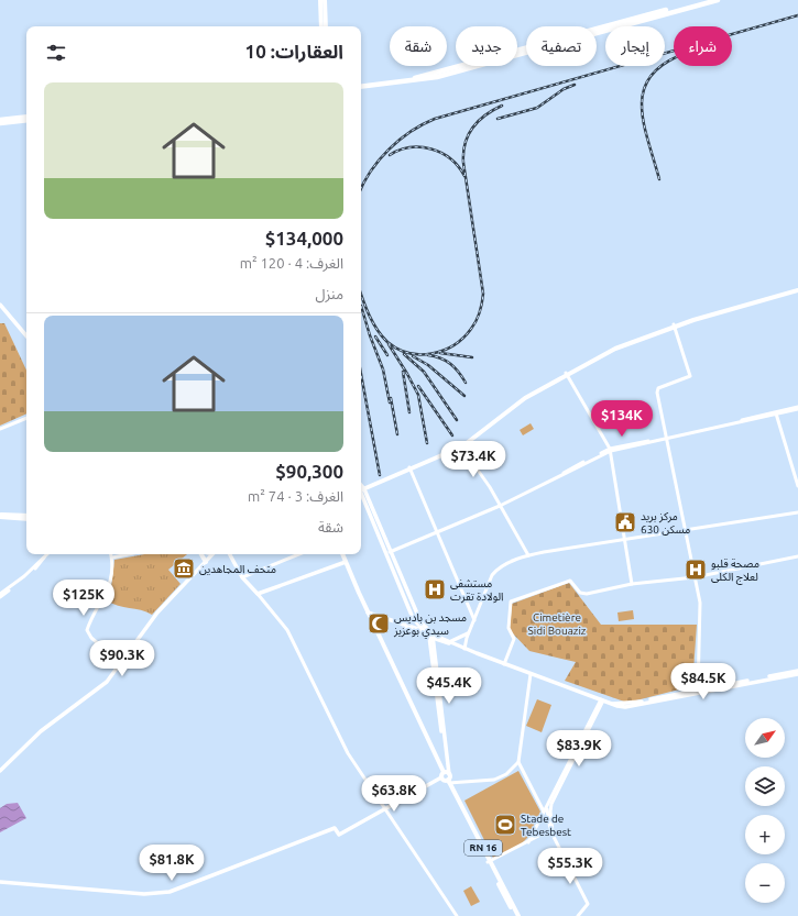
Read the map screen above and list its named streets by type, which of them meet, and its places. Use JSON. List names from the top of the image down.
{
  "streets": {
    "main road": ["RN 16"]
  },
  "parks": ["Cimetière Sidi Bouaziz"],
  "places": {
    "public building": ["مركز بريد 630 مسكن"],
    "museum": ["متحف المجاهدين"],
    "hospital": ["مصحة قلبو لعلاج الكلى", "مستشفى الولادة تقرت"],
    "mosque": ["مسجد بن باديس سيدي بوعزيز"],
    "sports": ["Stade de Tebesbest"]
  },
  "north": "top right",
  "page": {
    "chip": [
      "شراء",
      "إيجار",
      "تصفية",
      "جديد",
      "شقة"
    ],
    "heading": "العقارات: 10",
    "list": [
      {
        "name": "$134,000",
        "note": "الغرف: 4 · 120 m² · منزل"
      },
      {
        "name": "$90,300",
        "note": "الغرف: 3 · 74 m² · شقة"
      }
    ],
    "price": [
      "$134K",
      "$73.4K",
      "$125K",
      "$90.3K",
      "$84.5K",
      "$45.4K",
      "$83.9K",
      "$63.8K",
      "$81.8K",
      "$55.3K"
    ],
    "map_buttons": ["+", "−"]
  }
}
